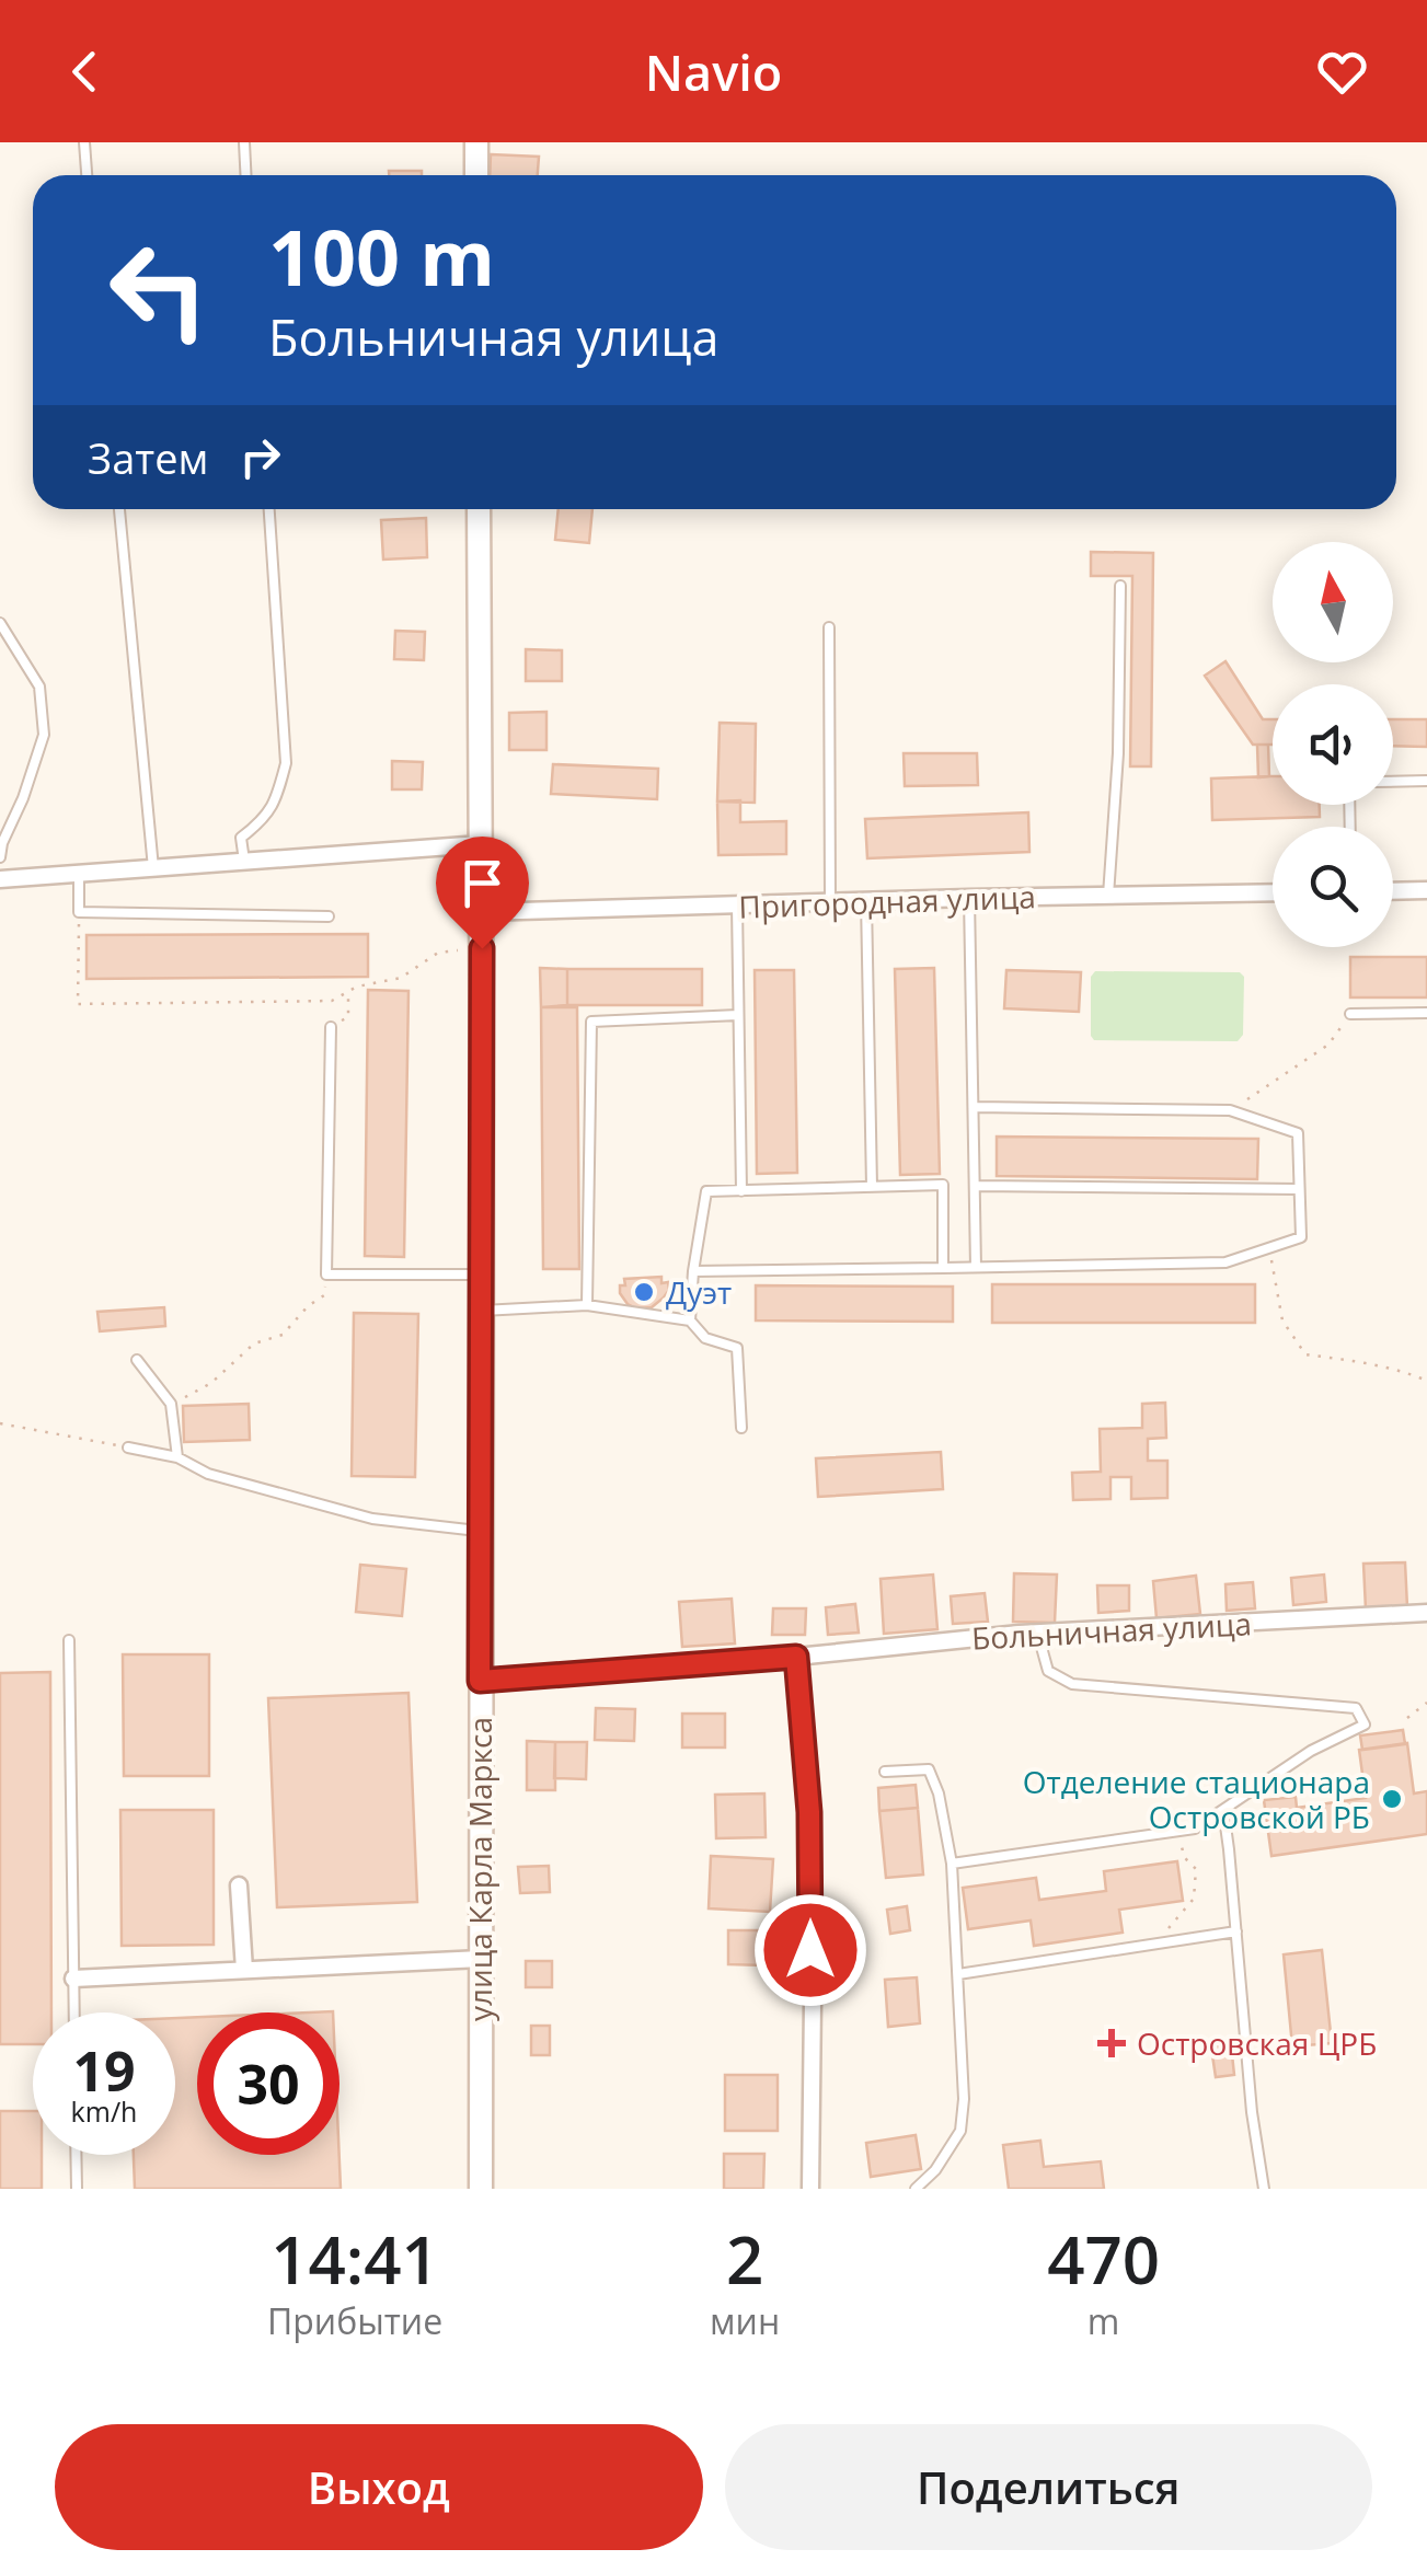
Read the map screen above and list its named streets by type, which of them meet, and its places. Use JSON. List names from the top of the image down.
{
  "streets": {
    "main road": ["улица Карла Маркса"],
    "street": ["Пригородная улица", "Больничная улица"]
  },
  "crossings": [
    ["Пригородная улица", "улица Карла Маркса"],
    ["Больничная улица", "улица Карла Маркса"]
  ],
  "places": {
    "other": ["Дуэт", "Отделение стационара Островской РБ"],
    "health": ["Островская ЦРБ"]
  },
  "north": "top",
  "page": {
    "header": "Navio",
    "turn": ["100 m", "Больничная улица"],
    "then": "Затем",
    "speed": "19 km/h",
    "limit": "30",
    "eta": [
      "14:41",
      "Прибытие",
      "2",
      "мин",
      "470",
      "m"
    ],
    "buttons": ["Выход", "Поделиться"]
  }
}
